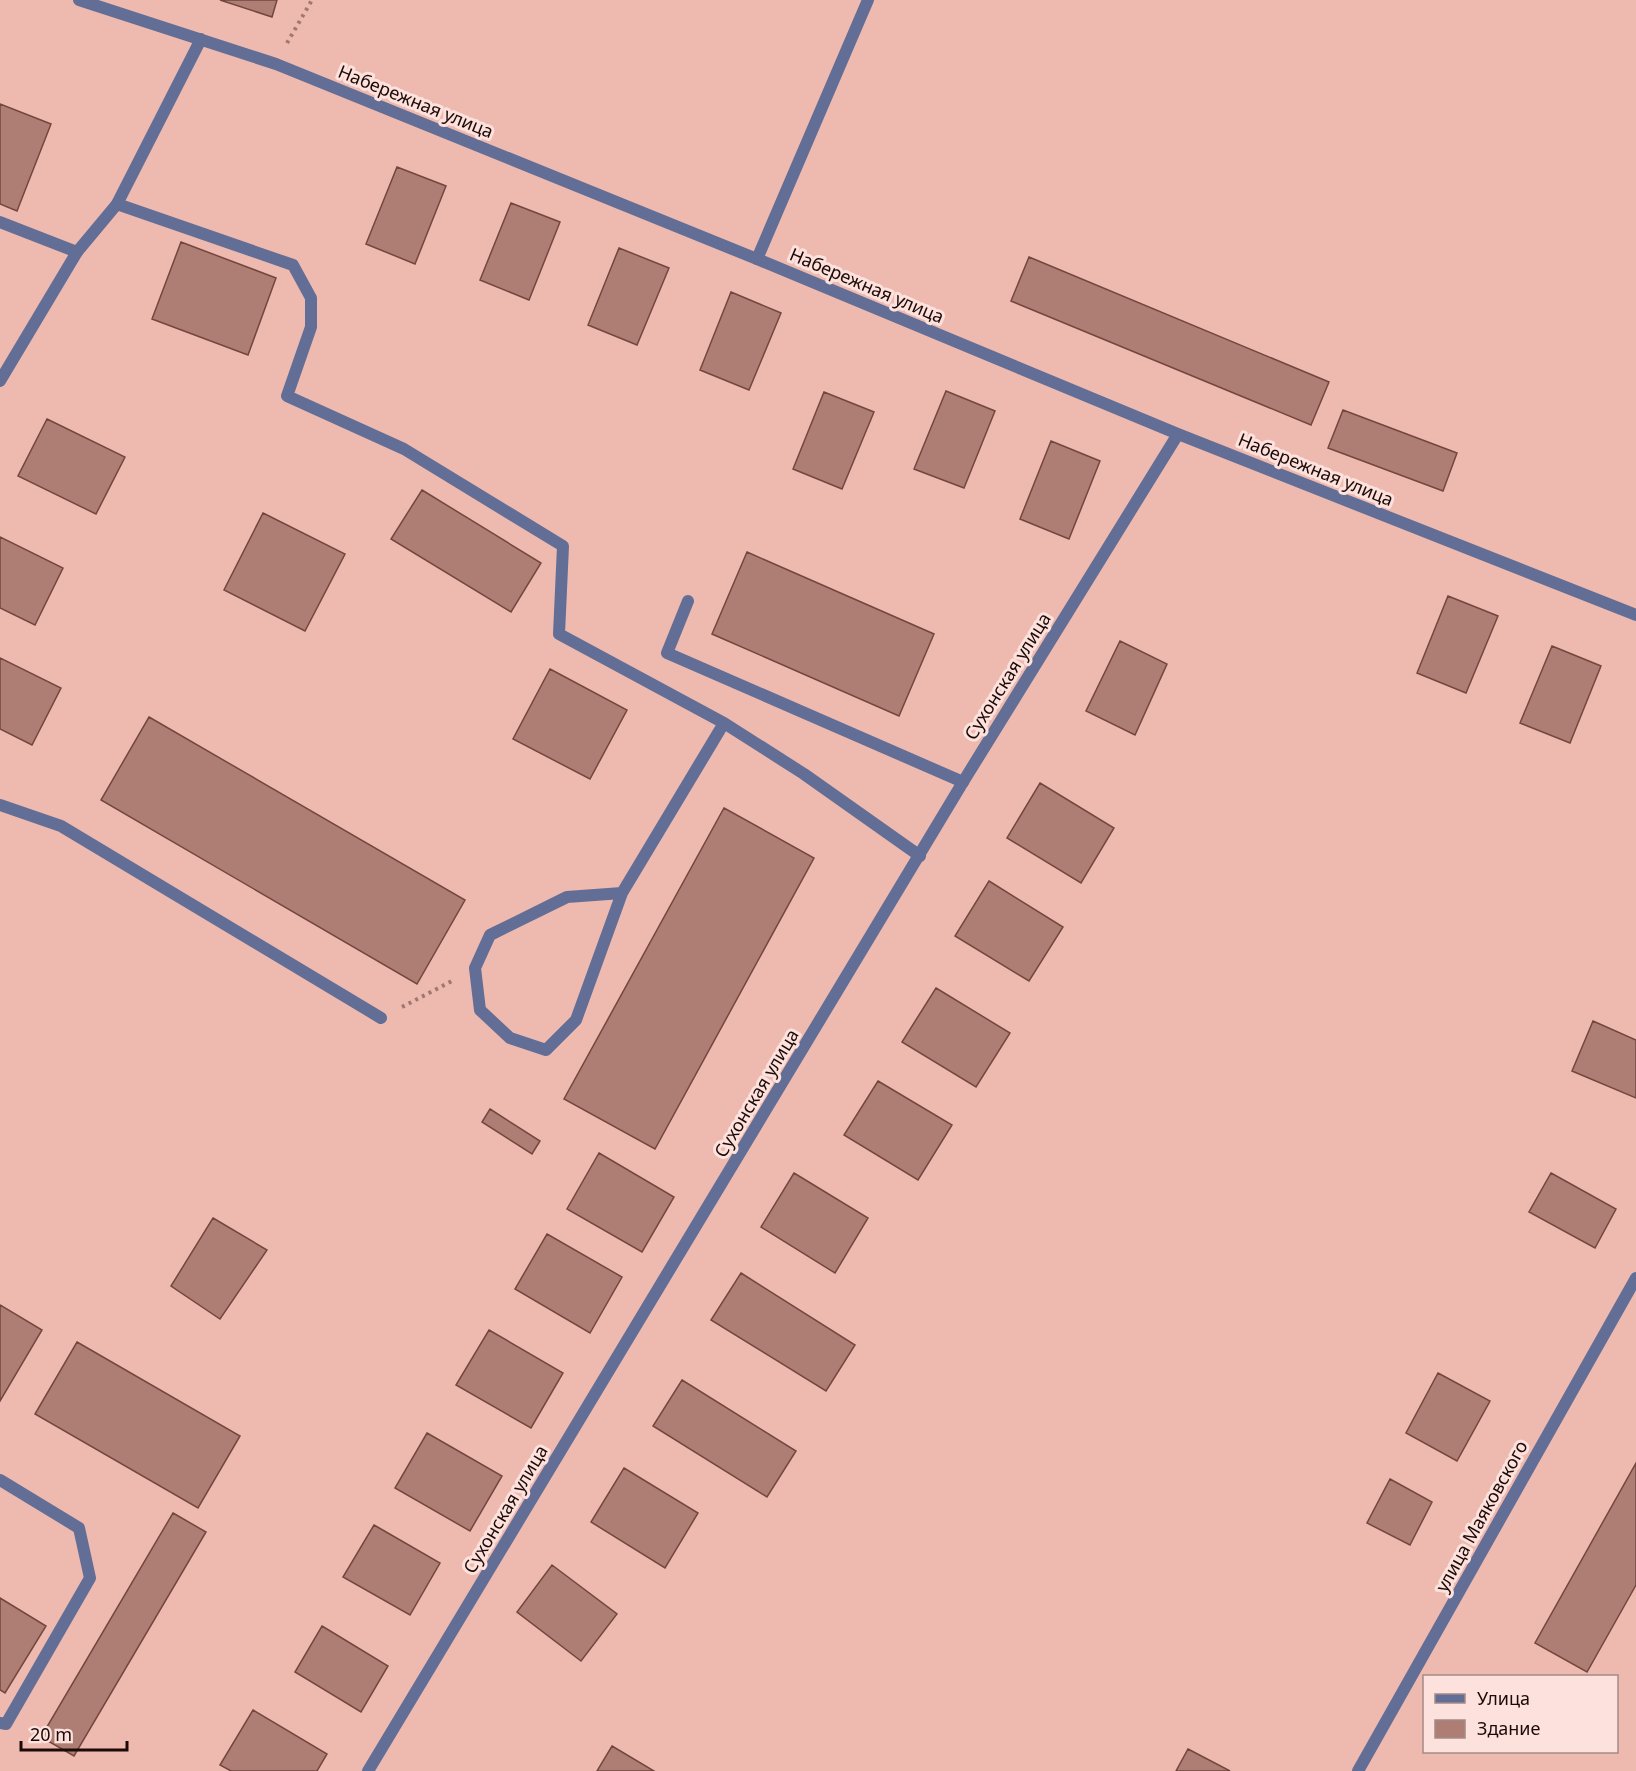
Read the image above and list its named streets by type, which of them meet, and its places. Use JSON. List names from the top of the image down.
{
  "streets": {
    "street": ["Набережная улица", "Сухонская улица", "улица Маяковского"]
  },
  "crossings": [
    ["Набережная улица", "Сухонская улица"]
  ],
  "legend": ["Улица", "Здание"],
  "scale_bar": "20 m"
}
